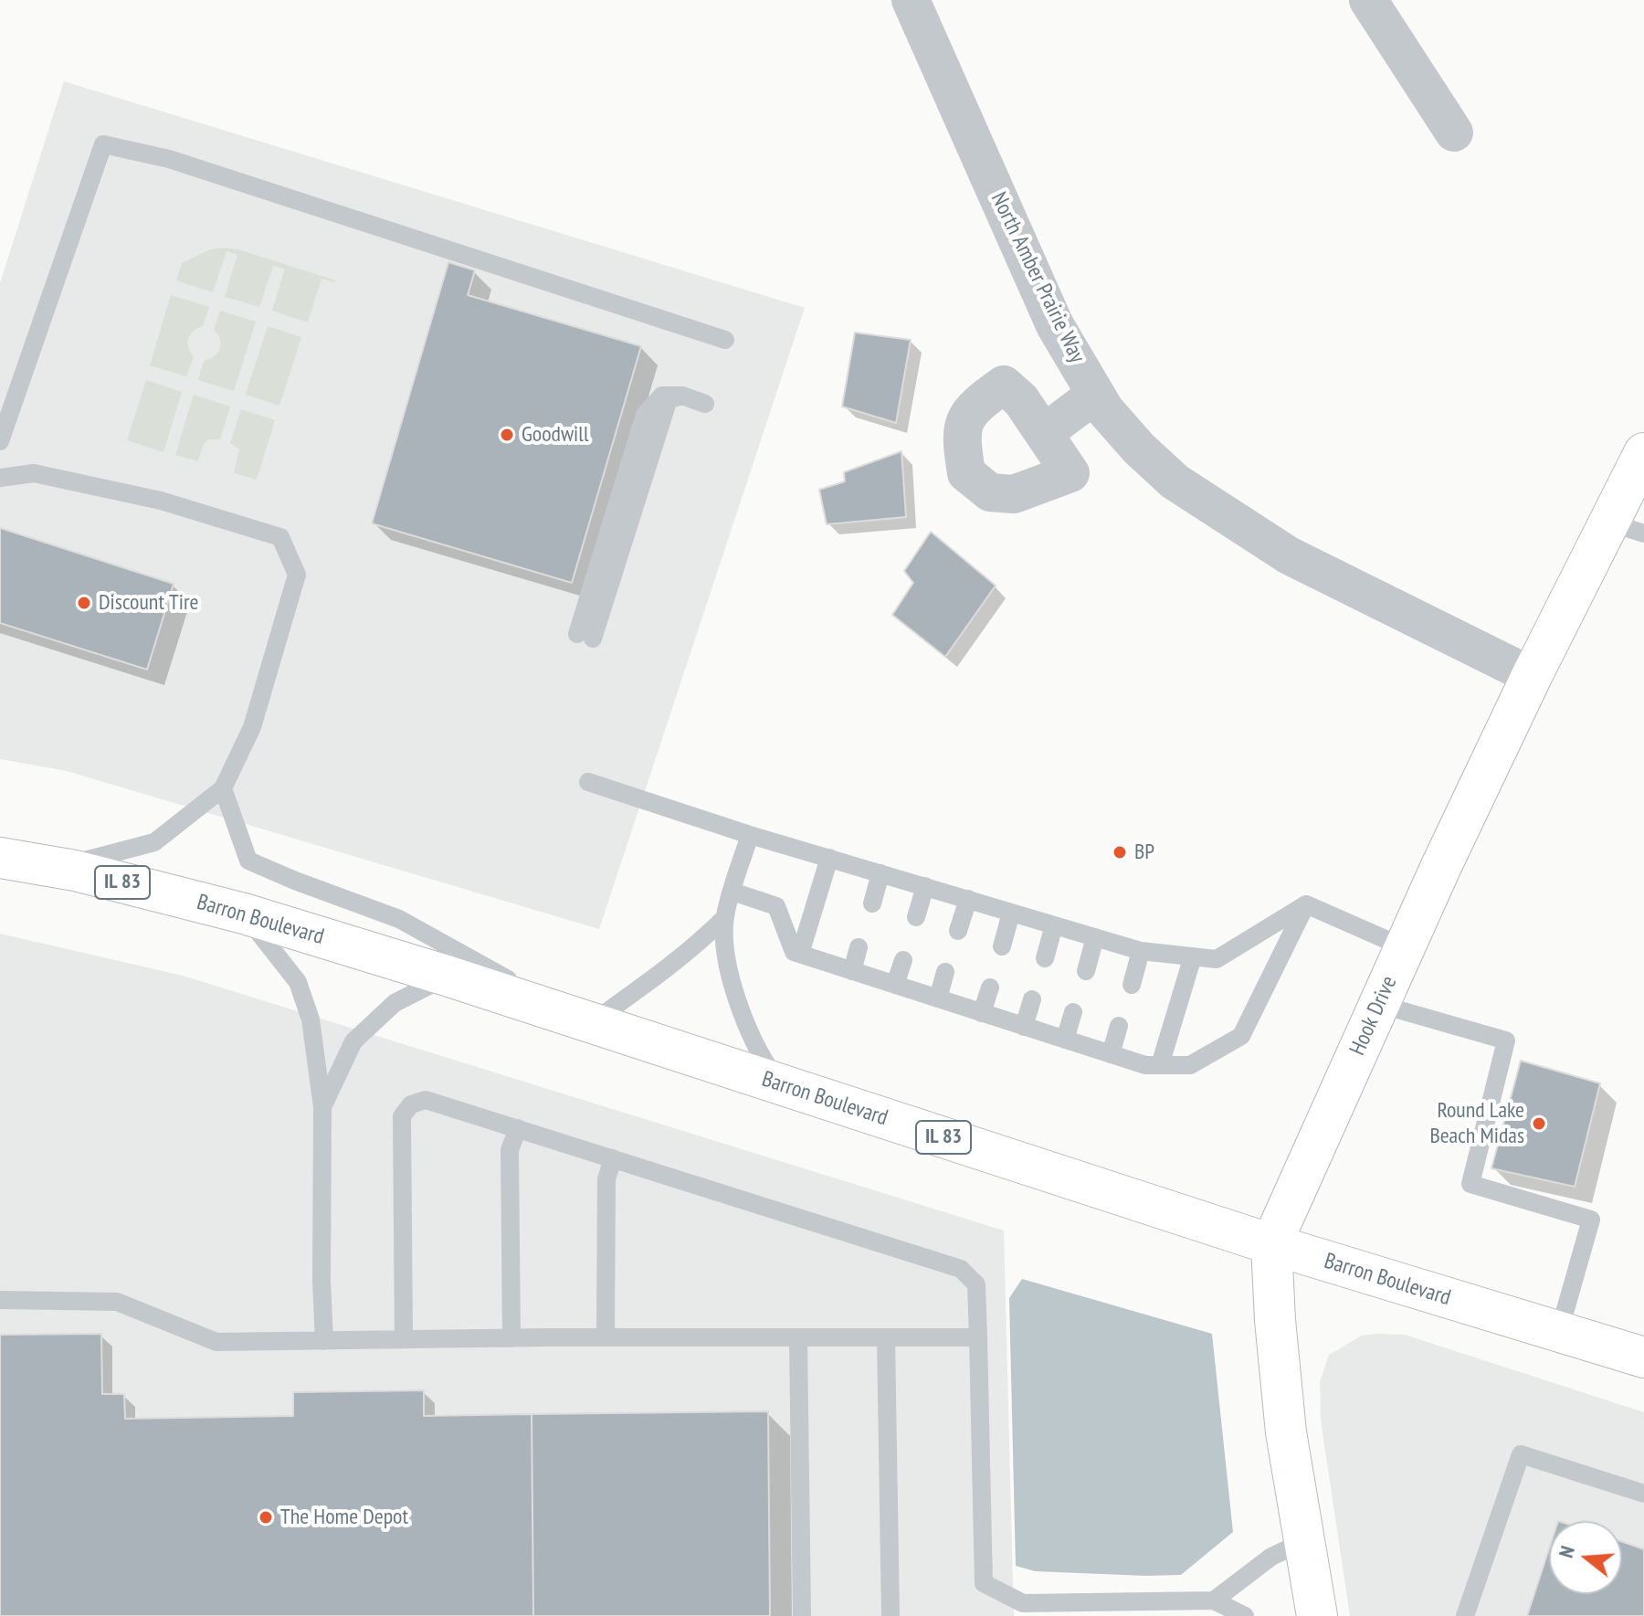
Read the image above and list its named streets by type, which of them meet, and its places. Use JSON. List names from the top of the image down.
{
  "streets": {
    "main road": ["IL 83", "Barron Boulevard", "Hook Drive"],
    "street": ["North Amber Prairie Way"]
  },
  "crossings": [
    ["North Amber Prairie Way", "Hook Drive"],
    ["Barron Boulevard", "Hook Drive"]
  ],
  "places": [
    "Goodwill",
    "Discount Tire",
    "BP",
    "Round Lake Beach Midas",
    "The Home Depot"
  ],
  "north": "left"
}
